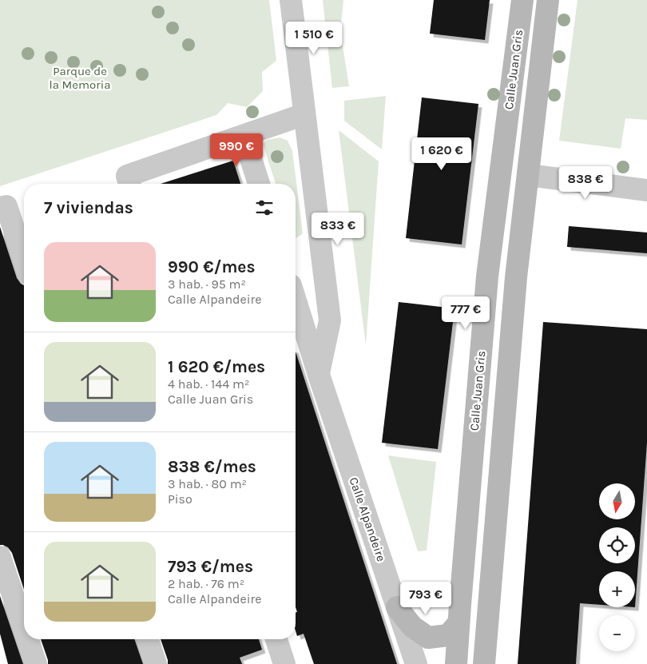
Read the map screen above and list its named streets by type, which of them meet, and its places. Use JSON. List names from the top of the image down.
{
  "streets": {
    "main road": ["Calle Juan Gris"],
    "street": ["Calle Alpandeire"]
  },
  "parks": ["Parque de la Memoria"],
  "north": "bottom",
  "page": {
    "price": [
      "1 510 €",
      "990 €",
      "1 620 €",
      "838 €",
      "833 €",
      "777 €",
      "793 €"
    ],
    "heading": "7 viviendas",
    "list": [
      {
        "name": "990 €/mes",
        "note": "3 hab. · 95 m² · Calle Alpandeire"
      },
      {
        "name": "1 620 €/mes",
        "note": "4 hab. · 144 m² · Calle Juan Gris"
      },
      {
        "name": "838 €/mes",
        "note": "3 hab. · 80 m² · Piso"
      },
      {
        "name": "793 €/mes",
        "note": "2 hab. · 76 m² · Calle Alpandeire"
      }
    ],
    "map_buttons": ["+", "−"]
  }
}
